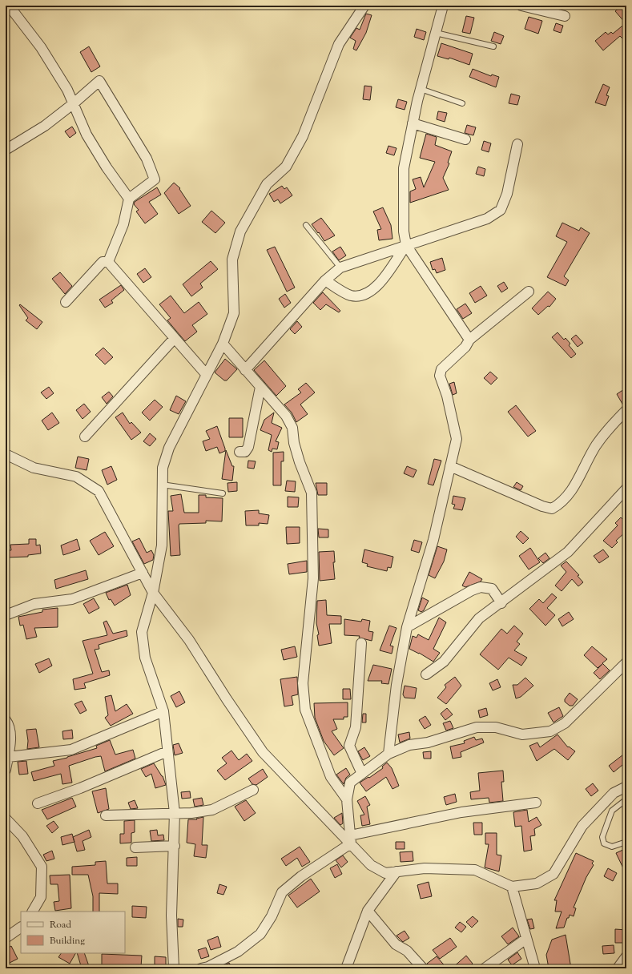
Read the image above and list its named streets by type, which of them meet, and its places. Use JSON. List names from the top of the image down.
{
  "legend": ["Road", "Building"]
}
